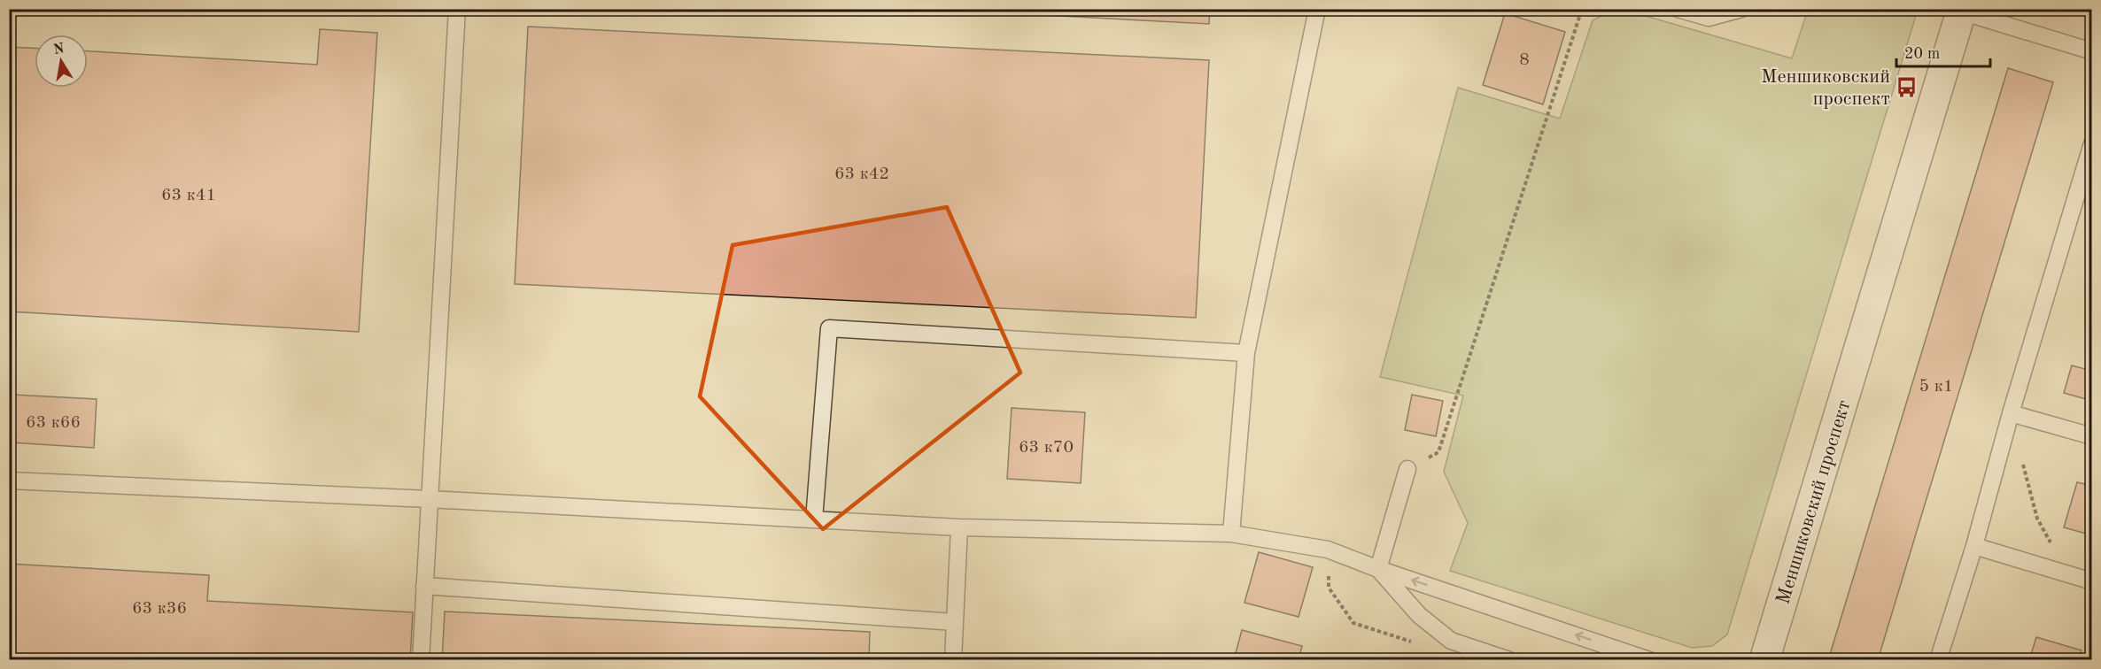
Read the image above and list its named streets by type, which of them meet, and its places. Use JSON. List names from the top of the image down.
{
  "streets": {
    "street": ["Меншиковский проспект"]
  },
  "places": {
    "bus stop": ["Меншиковский проспект"]
  },
  "house_numbers": [
    "8",
    "63 к42",
    "63 к41",
    "5 к1",
    "63 к66",
    "63 к70",
    "63 к36"
  ],
  "scale_bar": "20 m",
  "north": "top"
}
